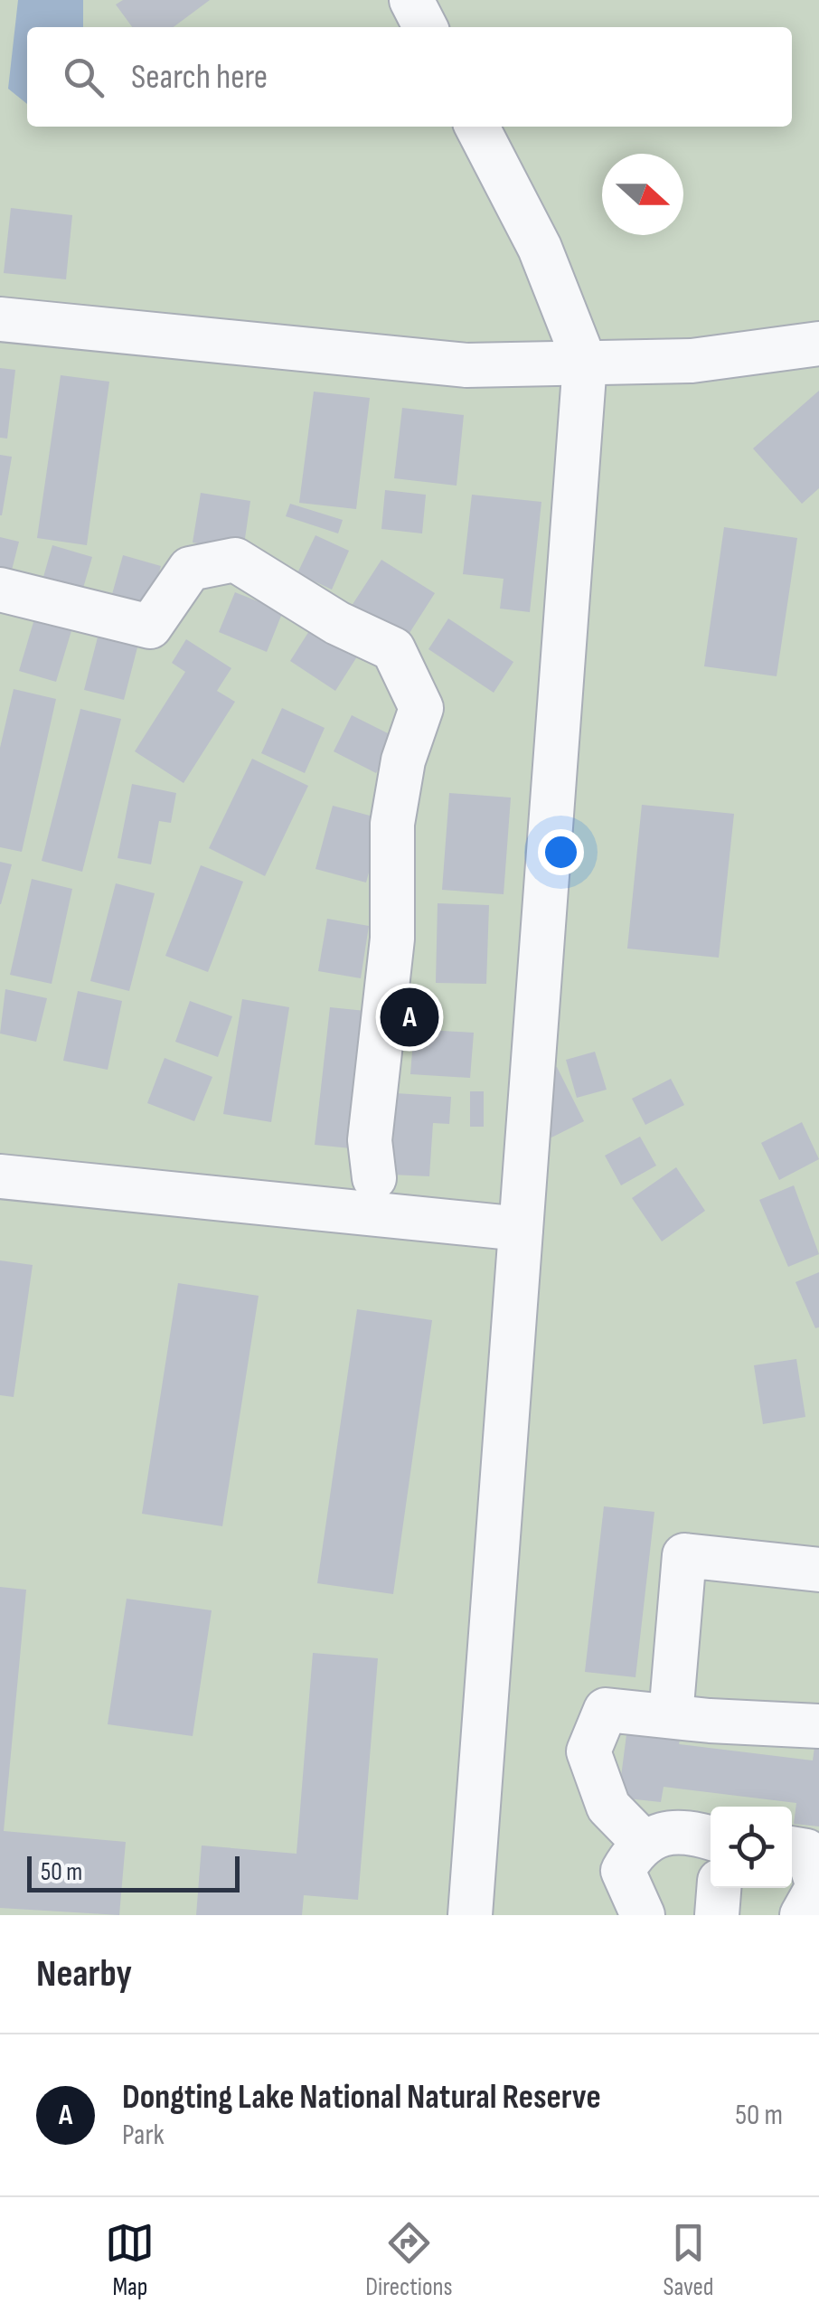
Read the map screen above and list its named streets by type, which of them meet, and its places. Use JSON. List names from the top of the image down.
{
  "scale_bar": "50 m",
  "north": "right",
  "page": {
    "search": "Search here",
    "pins": "A",
    "scale": "50 m",
    "heading": "Nearby",
    "list": [
      {
        "mark": "A",
        "name": "Dongting Lake National Natural Reserve",
        "note": "Park",
        "value": "50 m"
      }
    ],
    "nav": ["Map", "Directions", "Saved"]
  }
}
